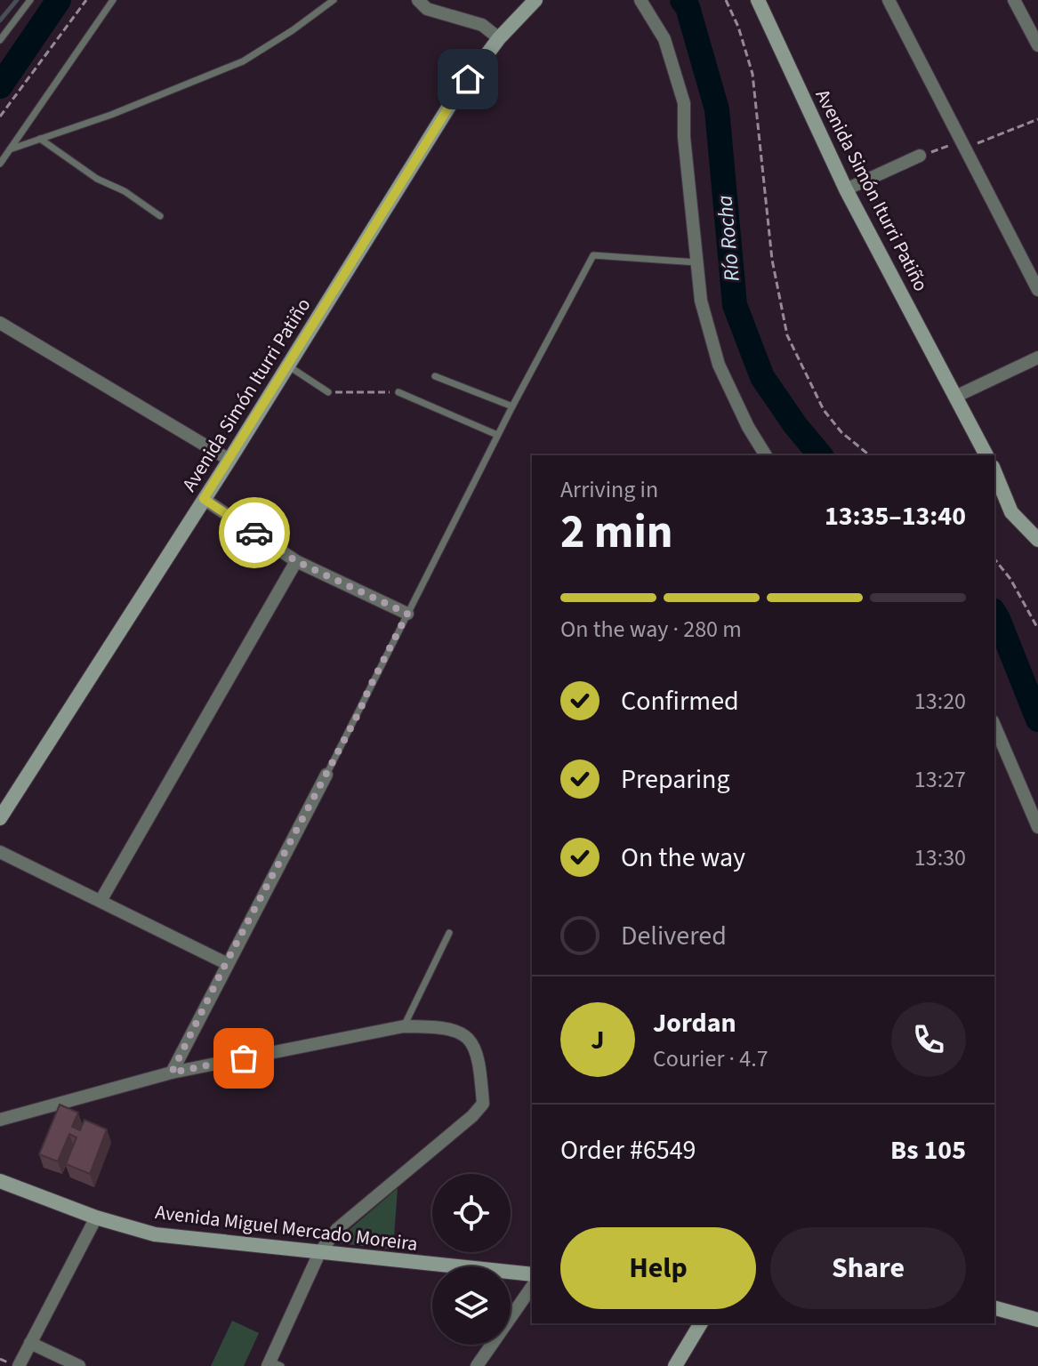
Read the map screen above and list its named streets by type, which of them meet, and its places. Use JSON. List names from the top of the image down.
{
  "streets": {
    "street": ["Avenida Simón Iturri Patiño", "Avenida Miguel Mercado Moreira"]
  },
  "water": ["Río Rocha"],
  "page": {
    "heading": ["2 min", "Arriving in", "13:35–13:40"],
    "panel": [
      "Jordan",
      "Courier · 4.7",
      "Order #6549",
      "Bs 105"
    ],
    "bar": "On the way · 280 m",
    "list": [
      ["Confirmed", "13:20"],
      ["Preparing", "13:27"],
      ["On the way", "13:30"],
      "Delivered"
    ],
    "round": "J",
    "buttons": ["Help", "Share"]
  }
}
